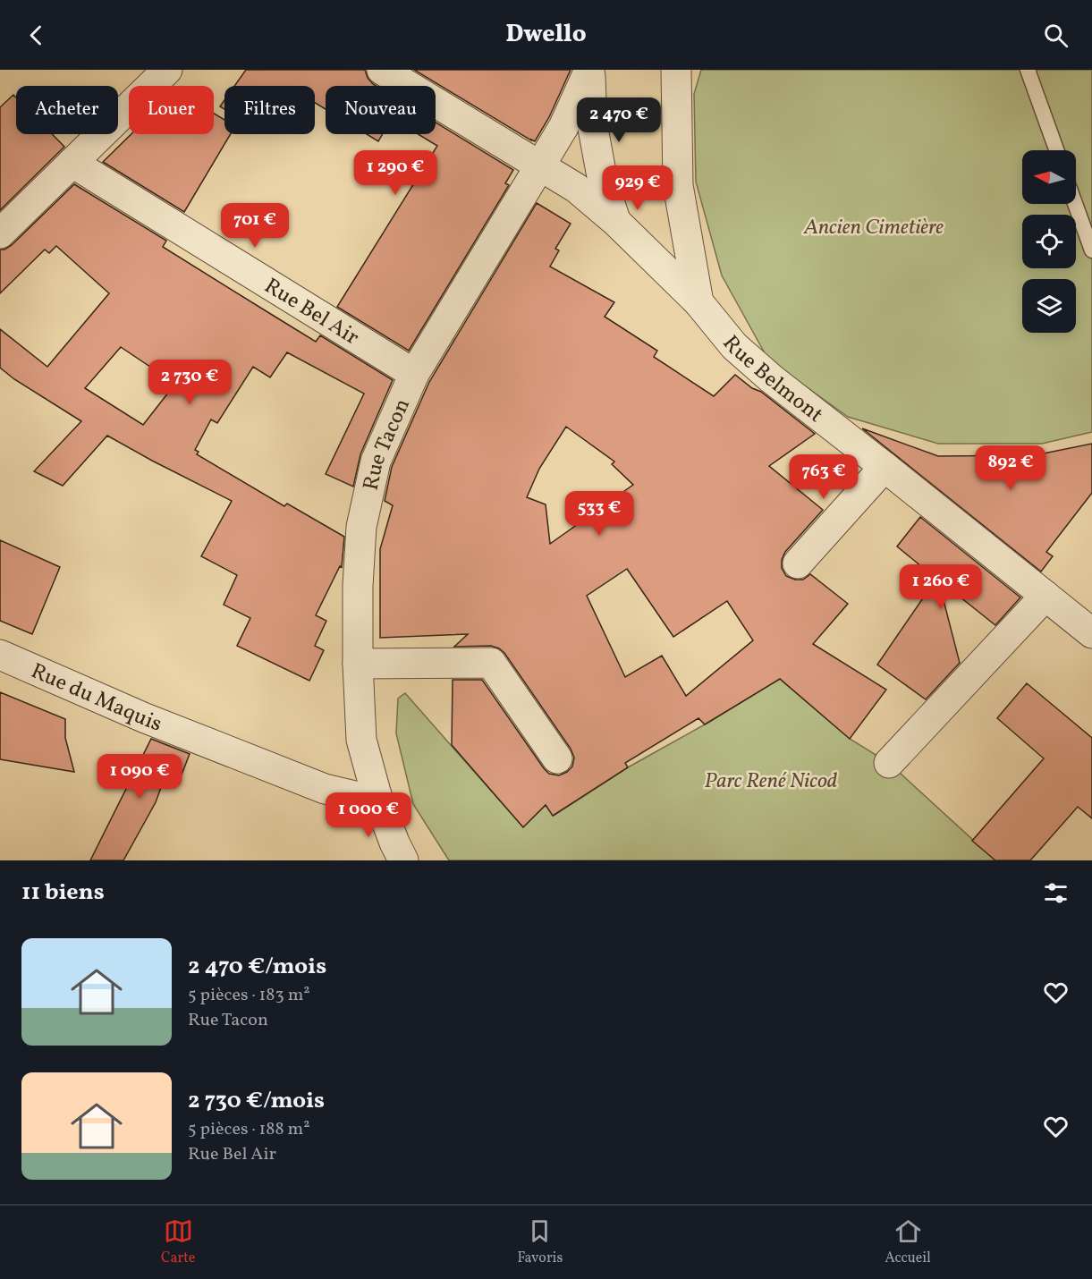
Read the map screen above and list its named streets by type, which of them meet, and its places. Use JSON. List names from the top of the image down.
{
  "streets": {
    "street": [
      "Rue Bel Air",
      "Rue Belmont",
      "Rue Tacon",
      "Rue du Maquis"
    ]
  },
  "crossings": [
    ["Rue Bel Air", "Rue Tacon"],
    ["Rue Tacon", "Rue du Maquis"]
  ],
  "parks": ["Ancien Cimetière", "Parc René Nicod"],
  "north": "left",
  "page": {
    "header": "Dwello",
    "chip": [
      "Acheter",
      "Louer",
      "Filtres",
      "Nouveau"
    ],
    "price": [
      "2 470 €",
      "1 290 €",
      "929 €",
      "701 €",
      "2 730 €",
      "892 €",
      "763 €",
      "533 €",
      "1 260 €",
      "1 090 €",
      "1 000 €"
    ],
    "heading": "11 biens",
    "list": [
      {
        "name": "2 470 €/mois",
        "note": "5 pièces · 183 m² · Rue Tacon"
      },
      {
        "name": "2 730 €/mois",
        "note": "5 pièces · 188 m² · Rue Bel Air"
      }
    ],
    "tabs": ["Carte", "Favoris", "Accueil"]
  }
}
